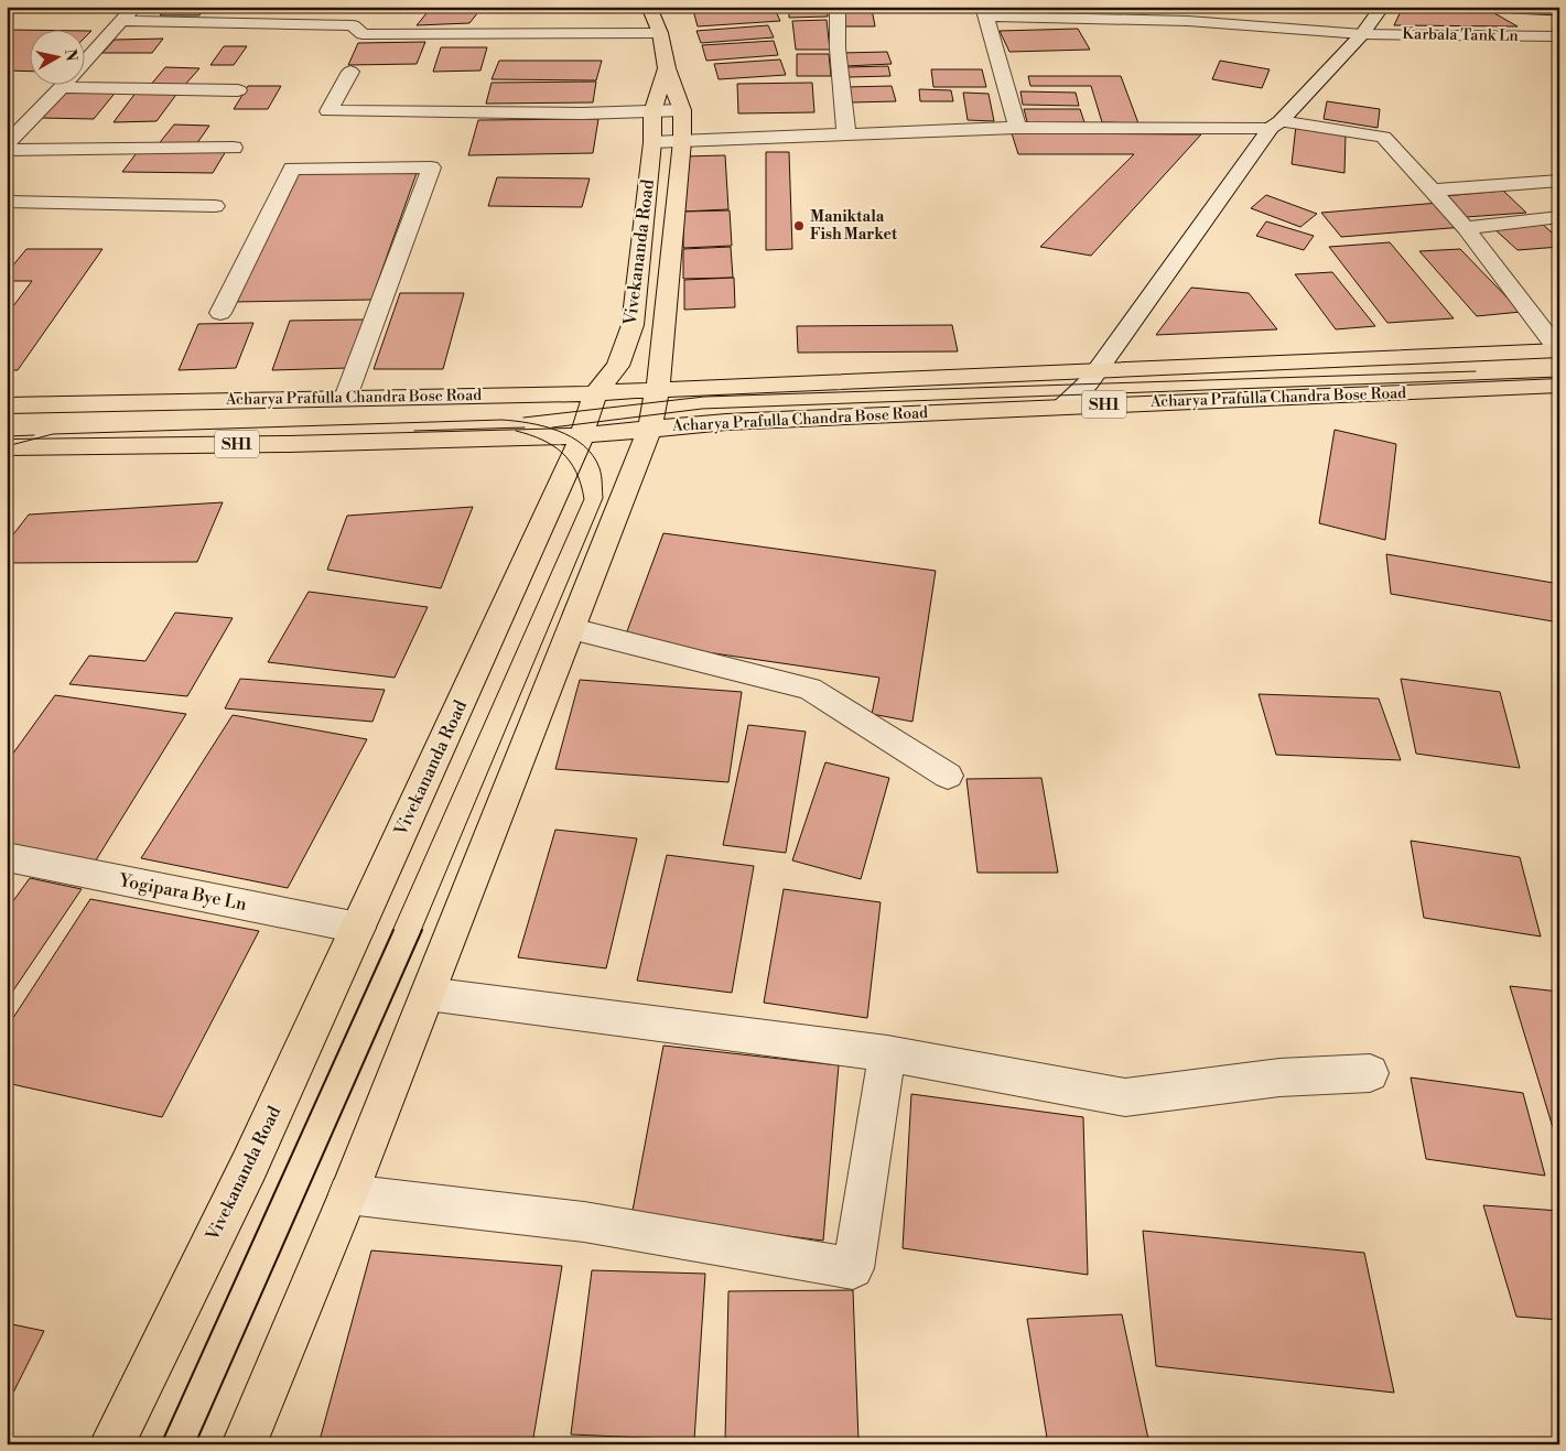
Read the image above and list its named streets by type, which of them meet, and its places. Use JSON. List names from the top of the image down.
{
  "streets": {
    "main road": ["Vivekananda Road", "Acharya Prafulla Chandra Bose Road", "SH1"],
    "street": ["Karbala Tank Ln", "Yogipara Bye Ln"]
  },
  "crossings": [
    ["Vivekananda Road", "Acharya Prafulla Chandra Bose Road"],
    ["Vivekananda Road", "Yogipara Bye Ln"]
  ],
  "places": ["Maniktala Fish Market"],
  "north": "right"
}
